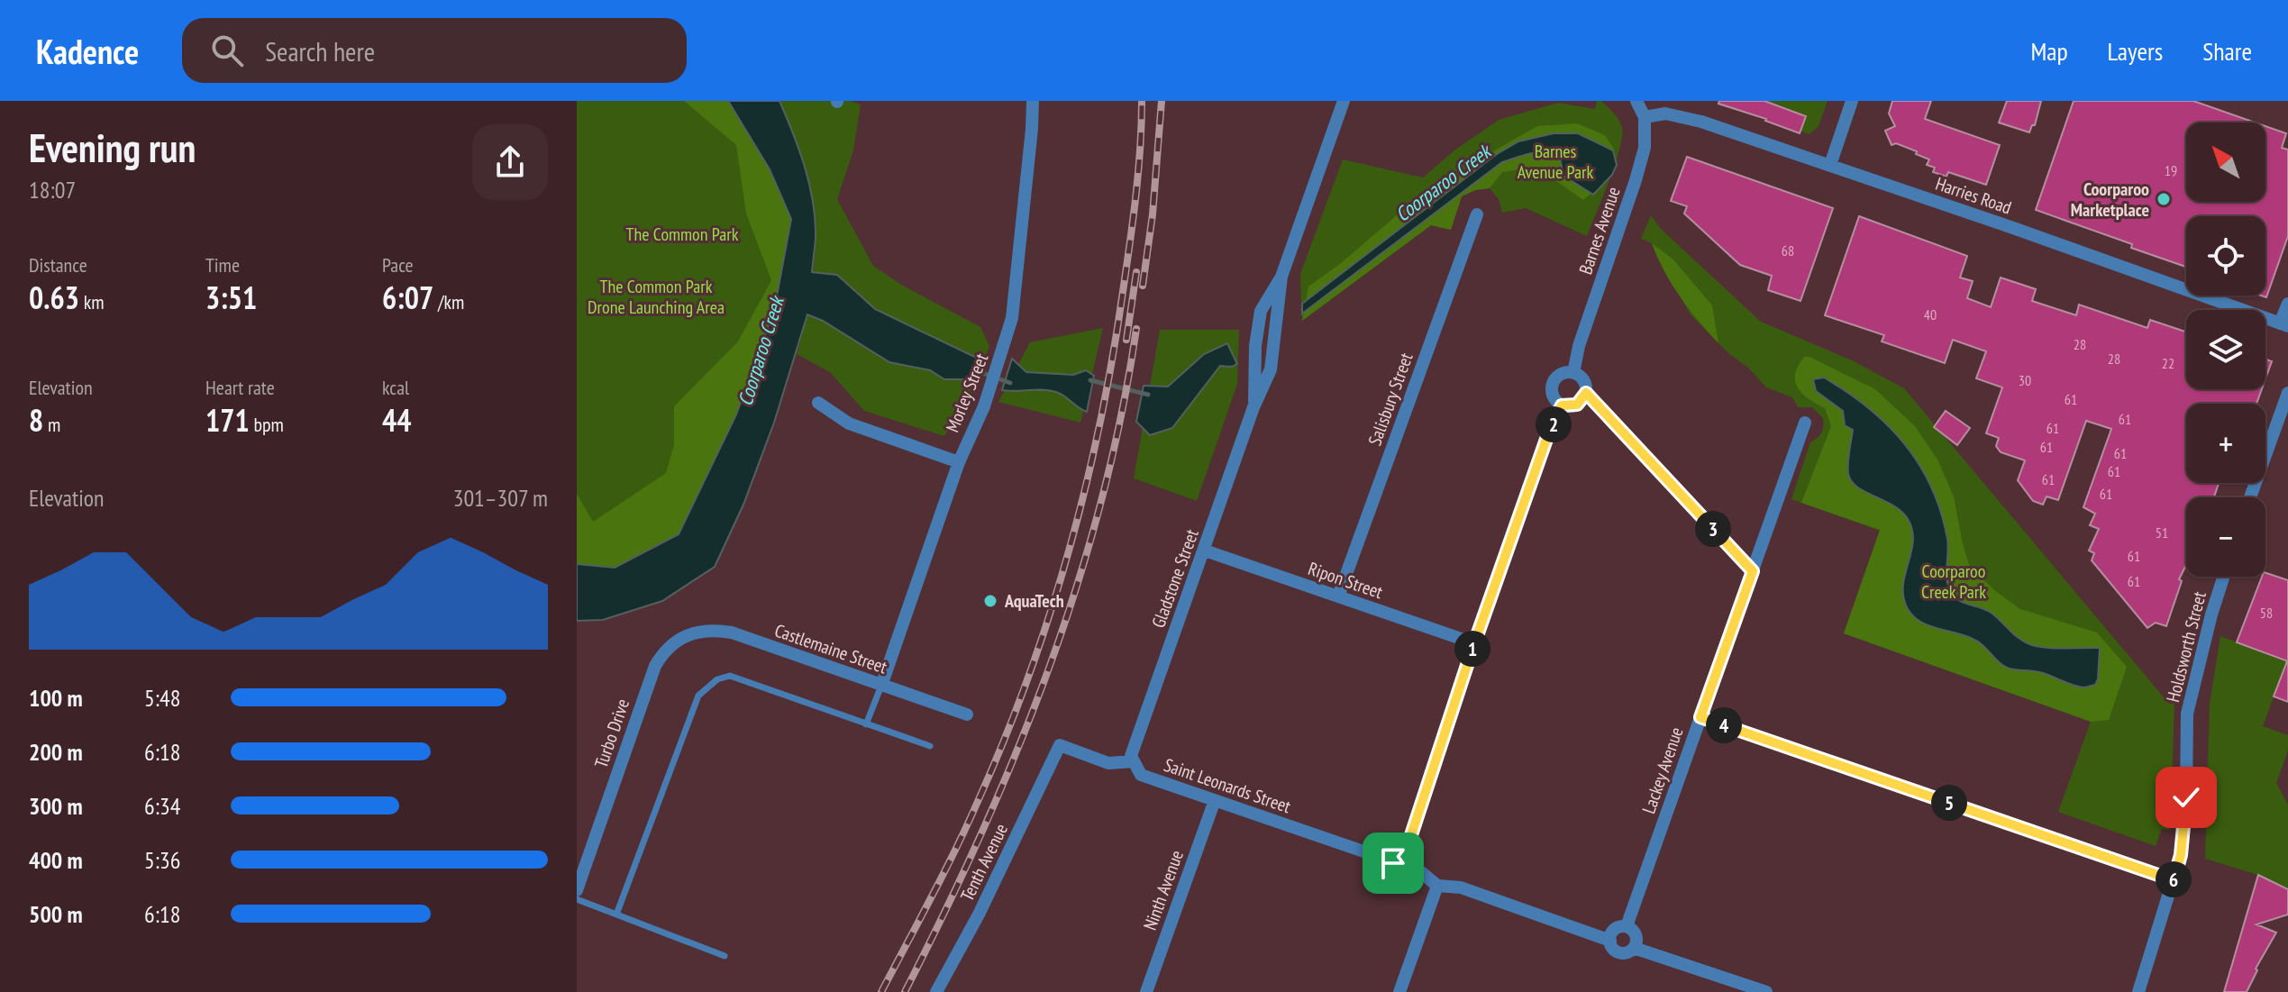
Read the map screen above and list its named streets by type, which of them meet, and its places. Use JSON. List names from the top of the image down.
{
  "streets": {
    "street": [
      "Harries Road",
      "Barnes Avenue",
      "Morley Street",
      "Salisbury Street",
      "Gladstone Street",
      "Ripon Street",
      "Holdsworth Street",
      "Castlemaine Street",
      "Turbo Drive",
      "Lackey Avenue",
      "Saint Leonards Street",
      "Tenth Avenue",
      "Ninth Avenue"
    ]
  },
  "crossings": [
    ["Harries Road", "Barnes Avenue"],
    ["Morley Street", "Castlemaine Street"],
    ["Salisbury Street", "Ripon Street"],
    ["Gladstone Street", "Ripon Street"],
    ["Gladstone Street", "Saint Leonards Street"],
    ["Gladstone Street", "Tenth Avenue"],
    ["Castlemaine Street", "Turbo Drive"],
    ["Saint Leonards Street", "Tenth Avenue"],
    ["Saint Leonards Street", "Ninth Avenue"]
  ],
  "water": ["Coorparoo Creek"],
  "parks": [
    "Barnes Avenue Park",
    "The Common Park",
    "The Common Park Drone Launching Area",
    "Coorparoo Creek Park"
  ],
  "places": ["Coorparoo Marketplace", "AquaTech"],
  "house_numbers": [
    "19",
    "68",
    "40",
    "28",
    "28",
    "22",
    "30",
    "61",
    "61",
    "61",
    "61",
    "61",
    "61",
    "61",
    "61",
    "51",
    "61",
    "61",
    "58"
  ],
  "north": "top left",
  "page": {
    "header": "Kadence",
    "search": "Search here",
    "nav": ["Map", "Layers", "Share"],
    "heading": ["Evening run", "18:07"],
    "map_buttons": ["+", "−"],
    "stats": [
      ["Distance", "0.63 km"],
      ["Time", "3:51"],
      ["Pace", "6:07 /km"],
      ["Elevation", "8 m"],
      ["Heart rate", "171 bpm"],
      ["kcal", "44"]
    ],
    "pins": [
      "2",
      "3",
      "1",
      "4",
      "5",
      "6"
    ],
    "chart": ["Elevation", "301–307 m"],
    "list": [
      {
        "name": "100 m",
        "note": "5:48"
      },
      {
        "name": "200 m",
        "note": "6:18"
      },
      {
        "name": "300 m",
        "note": "6:34"
      },
      {
        "name": "400 m",
        "note": "5:36"
      },
      {
        "name": "500 m",
        "note": "6:18"
      }
    ]
  }
}
